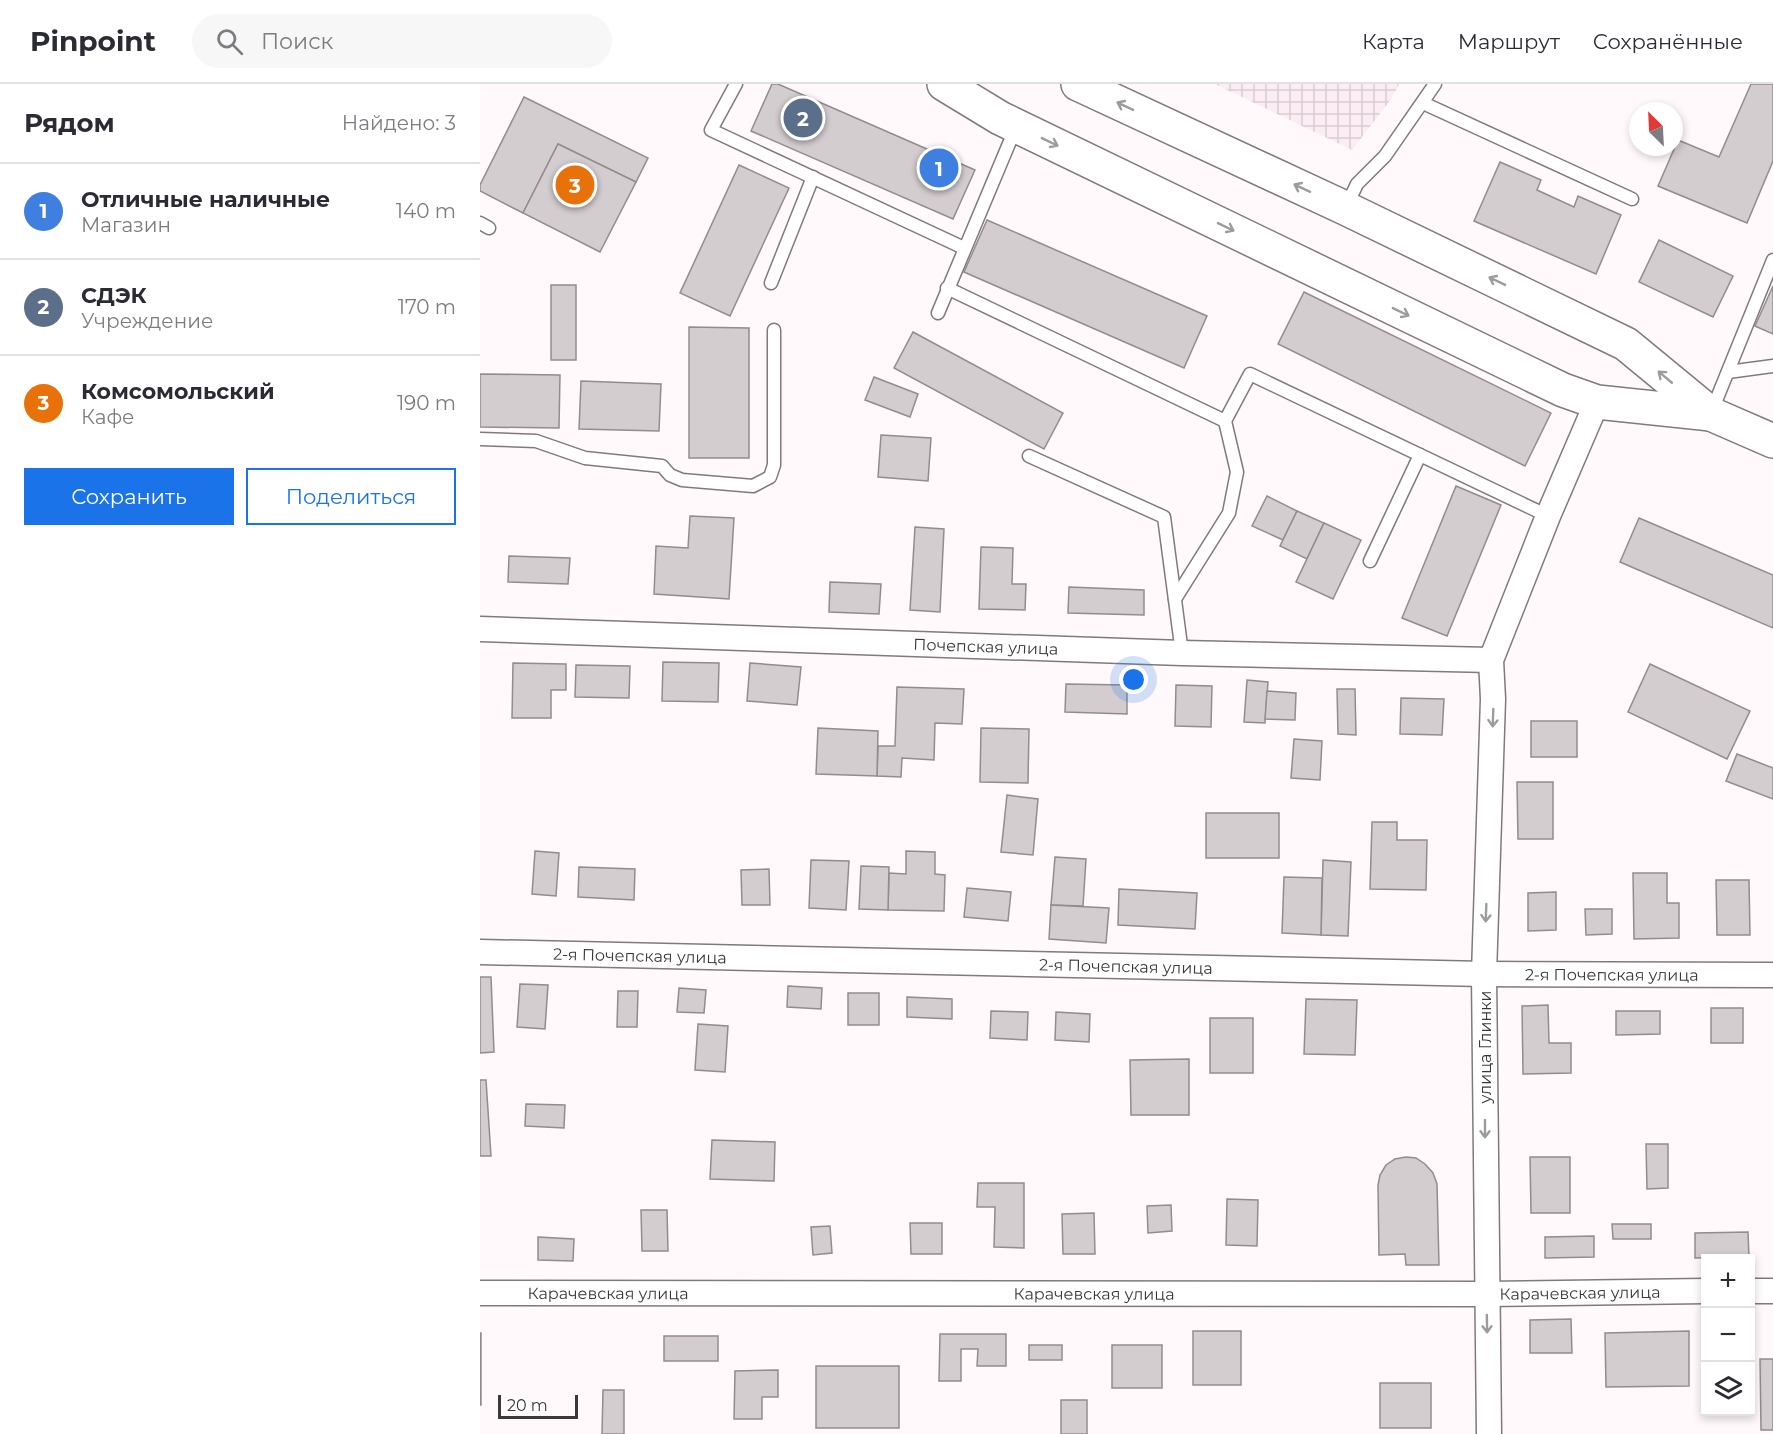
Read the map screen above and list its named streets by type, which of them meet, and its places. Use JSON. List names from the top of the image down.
{
  "streets": {
    "street": [
      "Почепская улица",
      "2-я Почепская улица",
      "улица Глинки",
      "Карачевская улица"
    ]
  },
  "crossings": [
    ["Почепская улица", "улица Глинки"],
    ["2-я Почепская улица", "улица Глинки"],
    ["улица Глинки", "Карачевская улица"]
  ],
  "one_way": ["улица Глинки"],
  "scale_bar": "20 m",
  "north": "top left",
  "page": {
    "header": "Pinpoint",
    "search": "Поиск",
    "nav": ["Карта", "Маршрут", "Сохранённые"],
    "heading": ["Рядом", "Найдено: 3"],
    "pins": ["2", "1", "3"],
    "list": [
      {
        "mark": "1",
        "name": "Отличные наличные",
        "note": "Магазин",
        "value": "140 m"
      },
      {
        "mark": "2",
        "name": "СДЭК",
        "note": "Учреждение",
        "value": "170 m"
      },
      {
        "mark": "3",
        "name": "Комсомольский",
        "note": "Кафе",
        "value": "190 m"
      }
    ],
    "buttons": ["Сохранить", "Поделиться"],
    "map_buttons": ["+", "−"],
    "scale": "20 m"
  }
}
